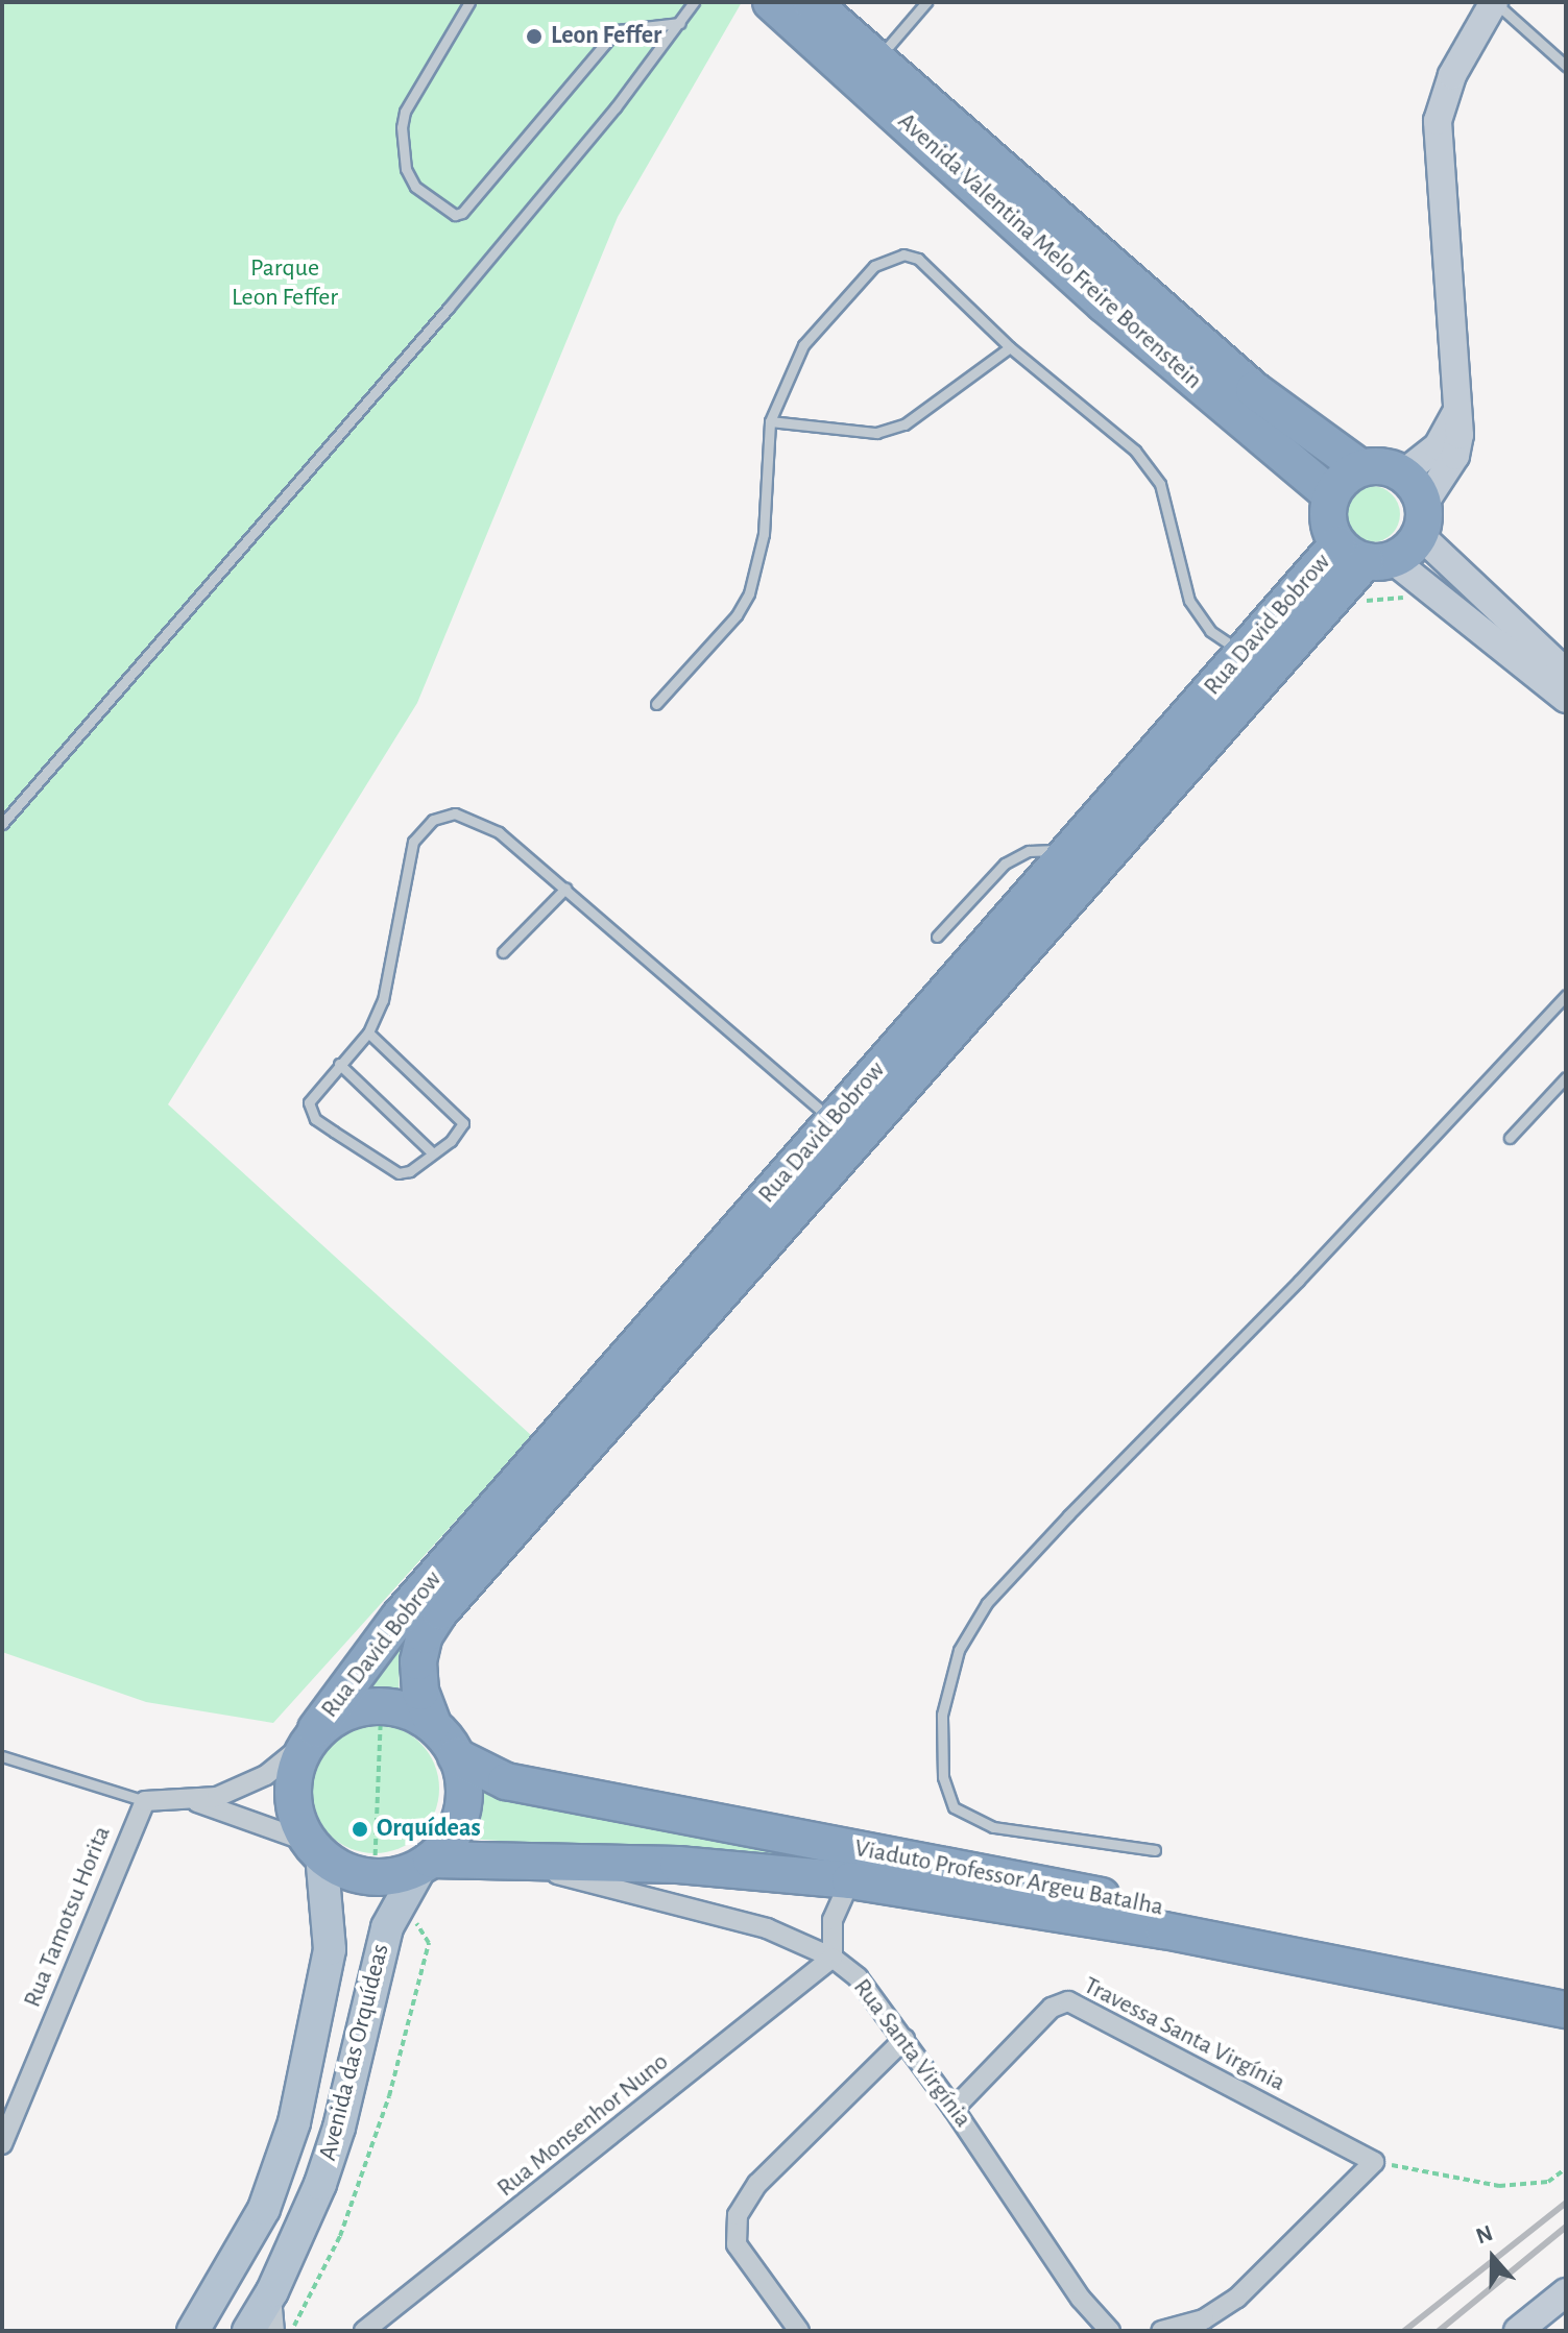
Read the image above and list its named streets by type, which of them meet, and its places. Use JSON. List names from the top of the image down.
{
  "streets": {
    "highway": [
      "Avenida Valentina Melo Freire Borenstein",
      "Rua David Bobrow",
      "Viaduto Professor Argeu Batalha",
      "Rua Santa Virgínia"
    ],
    "main road": ["Avenida das Orquídeas"],
    "street": ["Rua Tamotsu Horita", "Travessa Santa Virgínia", "Rua Monsenhor Nuno"]
  },
  "crossings": [
    ["Avenida Valentina Melo Freire Borenstein", "Rua David Bobrow"],
    ["Rua David Bobrow", "Viaduto Professor Argeu Batalha"],
    ["Rua David Bobrow", "Avenida das Orquídeas"],
    ["Rua David Bobrow", "Rua Santa Virgínia"],
    ["Viaduto Professor Argeu Batalha", "Avenida das Orquídeas"],
    ["Viaduto Professor Argeu Batalha", "Rua Santa Virgínia"],
    ["Travessa Santa Virgínia", "Rua Santa Virgínia"],
    ["Avenida das Orquídeas", "Rua Santa Virgínia"],
    ["Rua Santa Virgínia", "Rua Monsenhor Nuno"]
  ],
  "parks": ["Parque Leon Feffer"],
  "places": ["Leon Feffer", "Orquídeas"],
  "north": "top"
}
